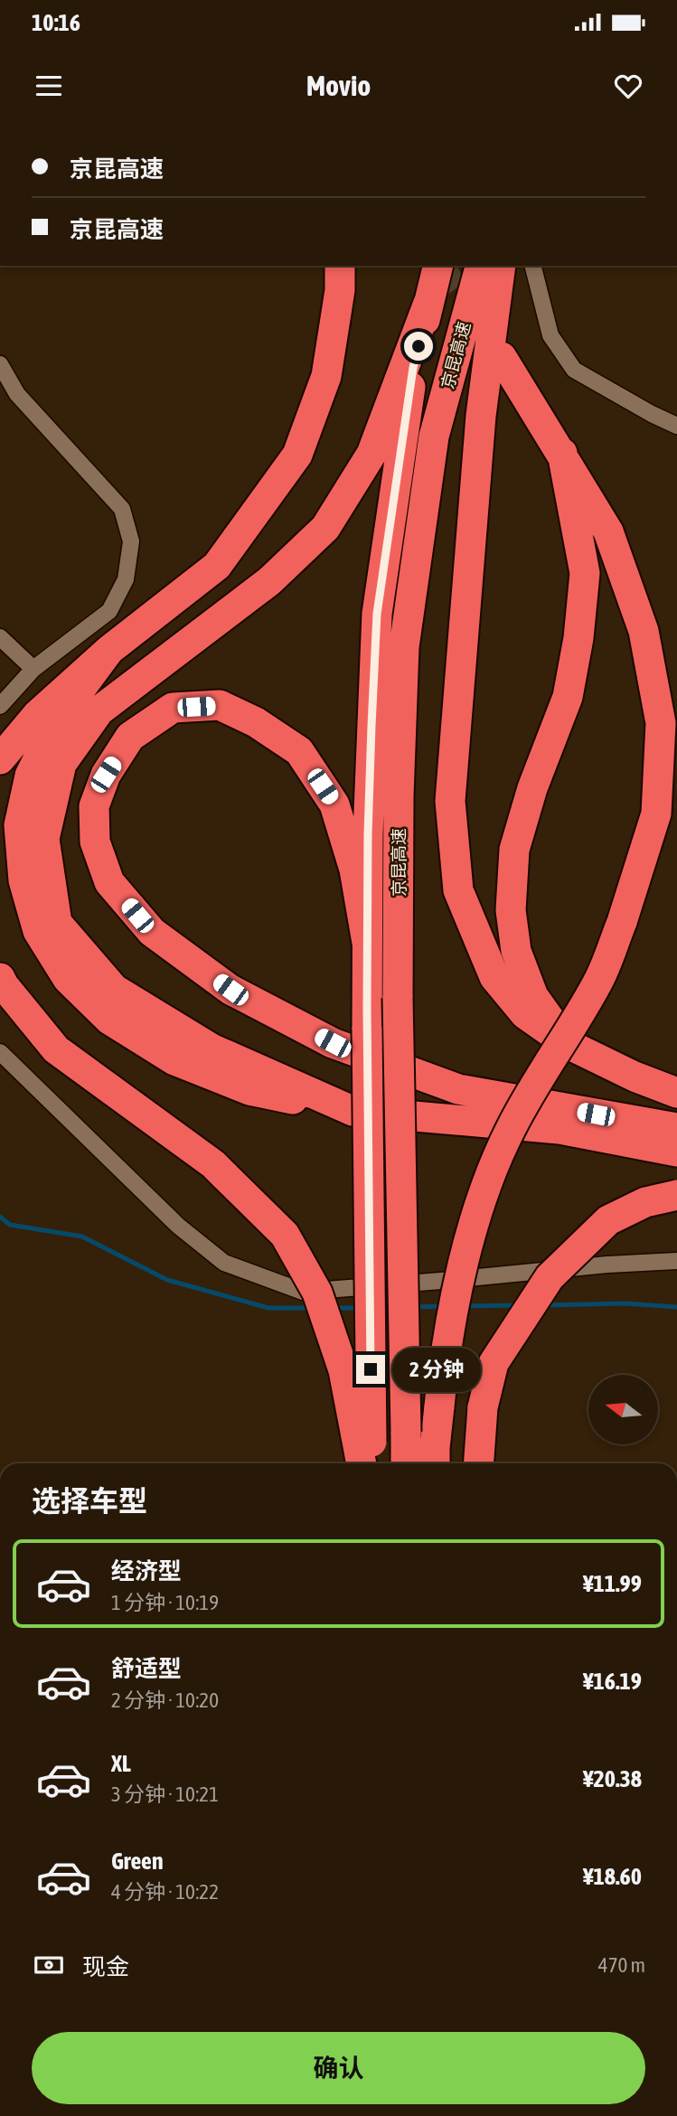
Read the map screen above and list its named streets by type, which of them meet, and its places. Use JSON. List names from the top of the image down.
{
  "streets": {
    "highway": ["京昆高速"]
  },
  "north": "left",
  "page": {
    "status": "10:16",
    "header": "Movio",
    "banner": ["京昆高速", "京昆高速"],
    "bubble": "2 分钟",
    "heading": "选择车型",
    "list": [
      {
        "name": "经济型",
        "note": "1 分钟 · 10:19",
        "value": "¥11.99"
      },
      {
        "name": "舒适型",
        "note": "2 分钟 · 10:20",
        "value": "¥16.19"
      },
      {
        "name": "XL",
        "note": "3 分钟 · 10:21",
        "value": "¥20.38"
      },
      {
        "name": "Green",
        "note": "4 分钟 · 10:22",
        "value": "¥18.60"
      }
    ],
    "pay": ["现金", "470 m"],
    "buttons": "确认"
  }
}
